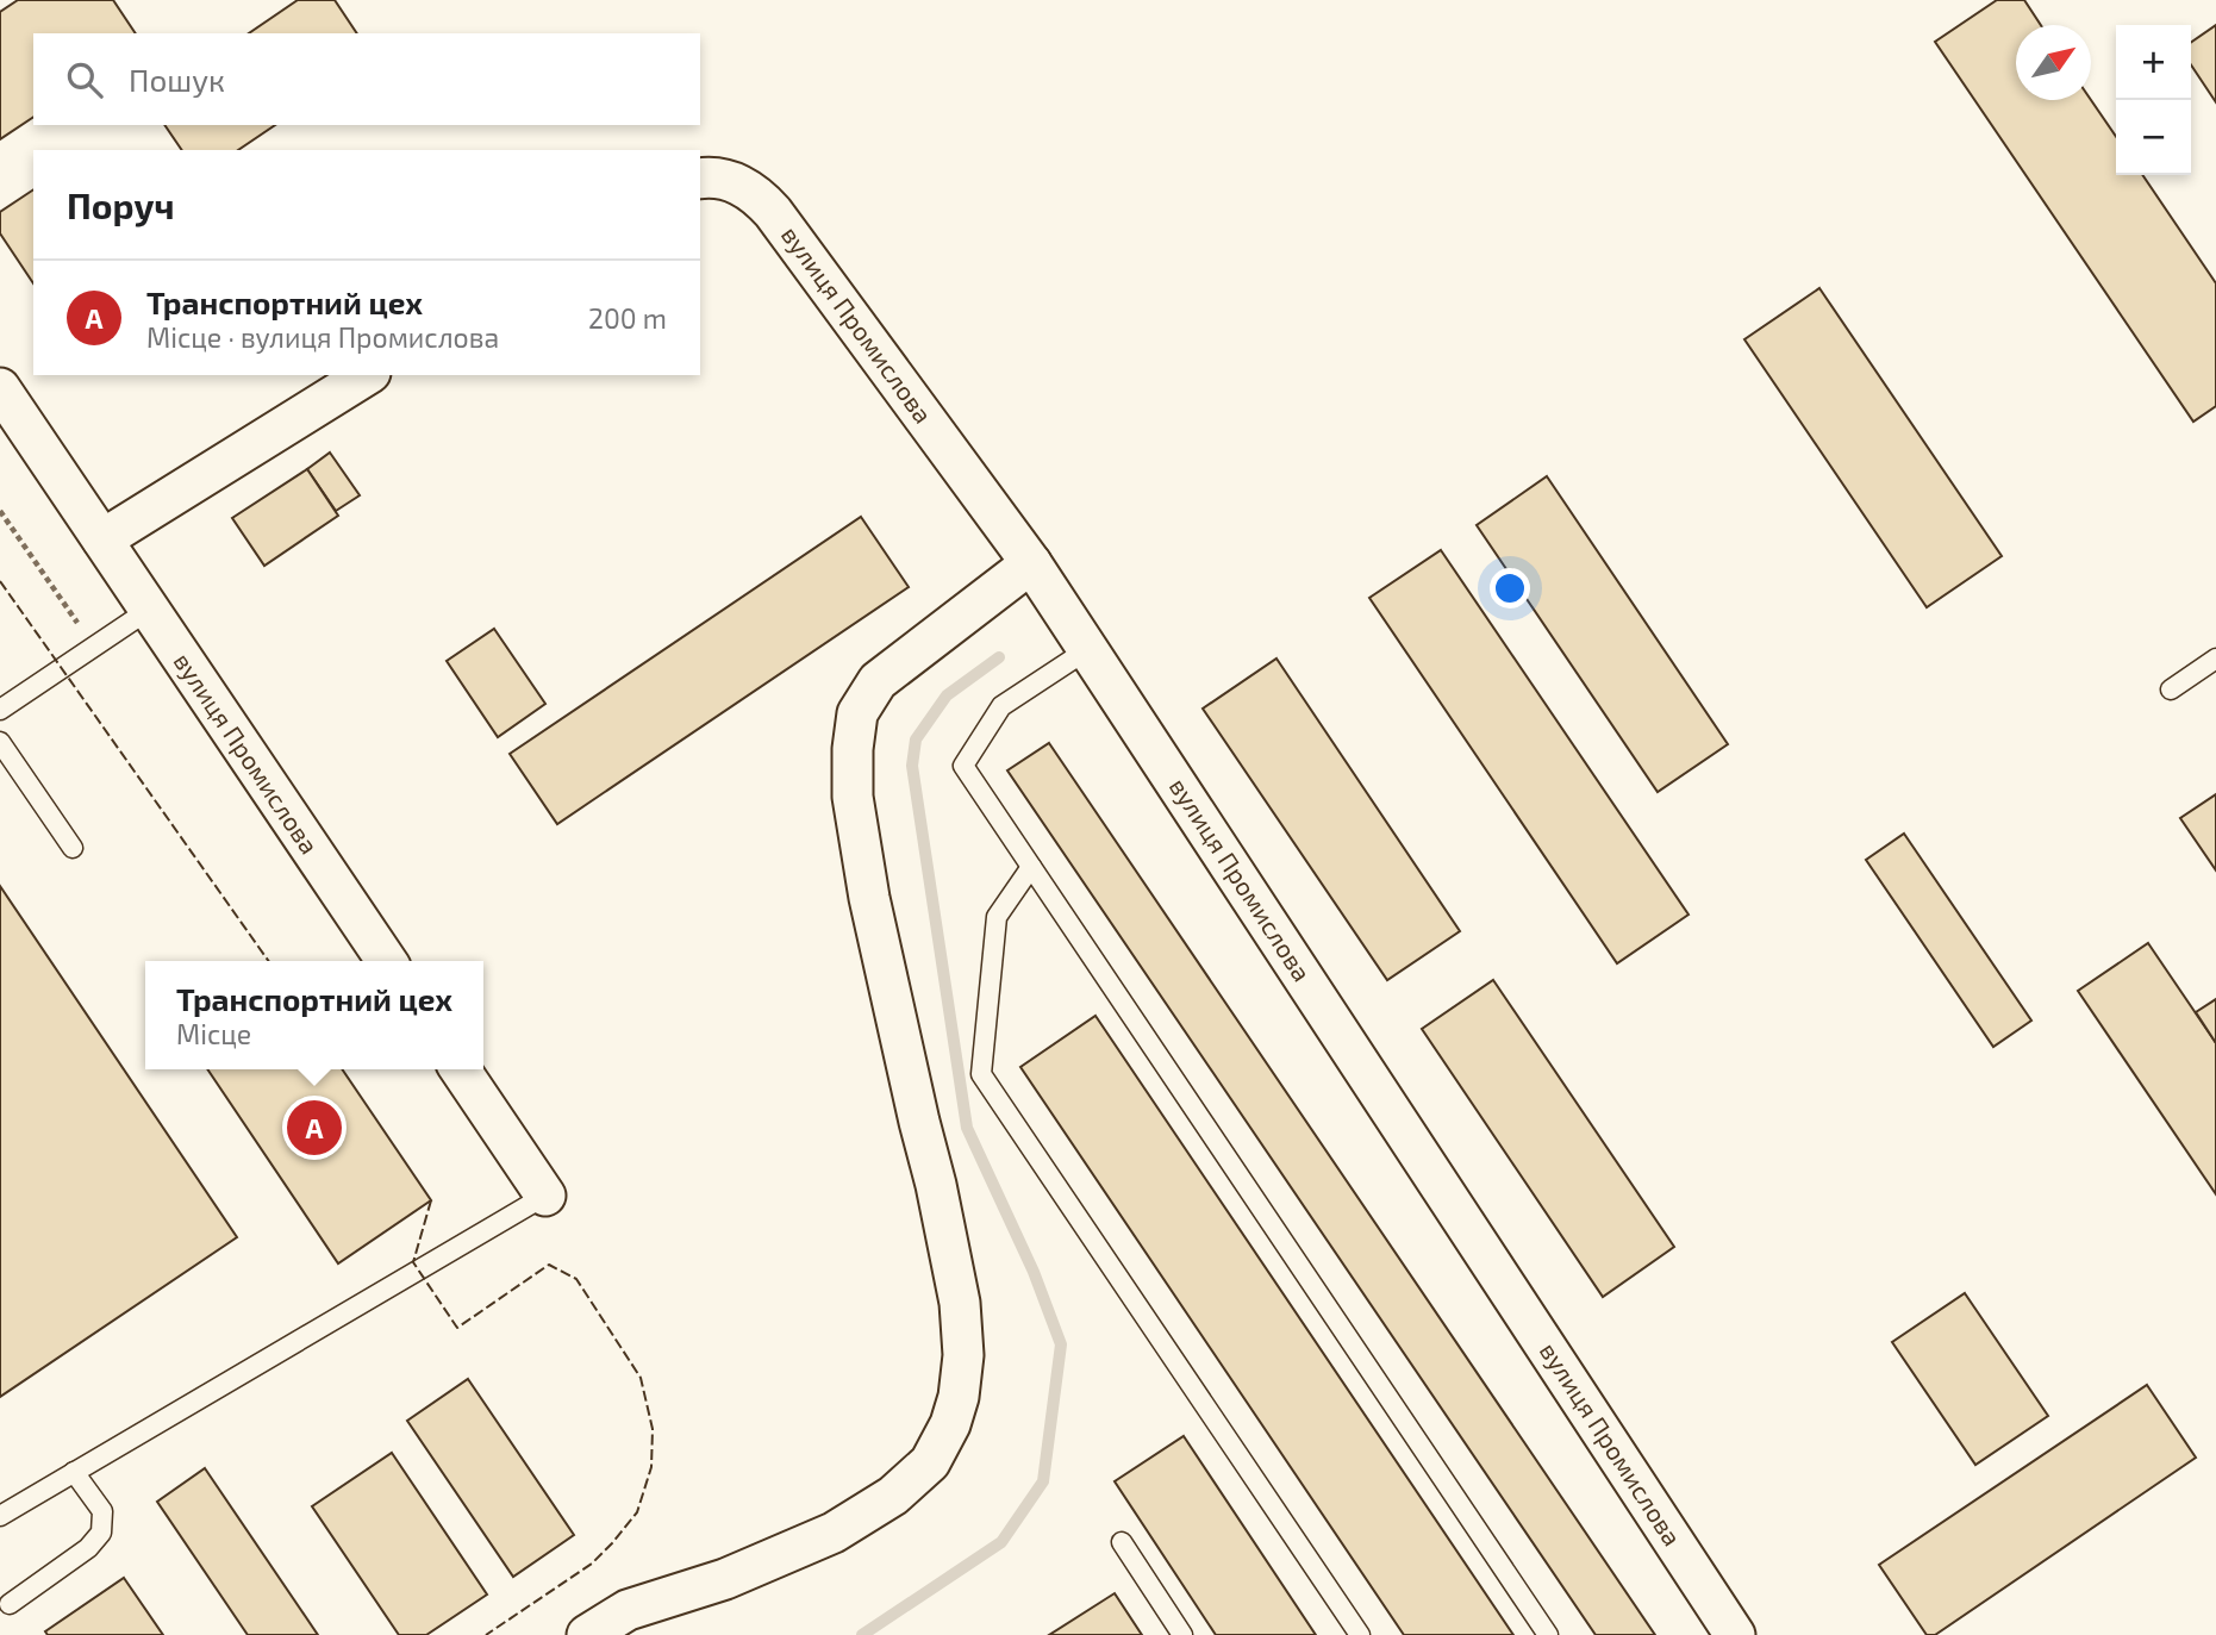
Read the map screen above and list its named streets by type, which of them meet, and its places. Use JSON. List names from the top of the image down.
{
  "streets": {
    "street": ["вулиця Промислова"]
  },
  "north": "top right",
  "page": {
    "map_buttons": ["+", "−"],
    "search": "Пошук",
    "heading": "Поруч",
    "list": [
      {
        "mark": "A",
        "name": "Транспортний цех",
        "note": "Місце · вулиця Промислова",
        "value": "200 m"
      }
    ],
    "popup": ["Транспортний цех", "Місце"],
    "pins": "A"
  }
}
